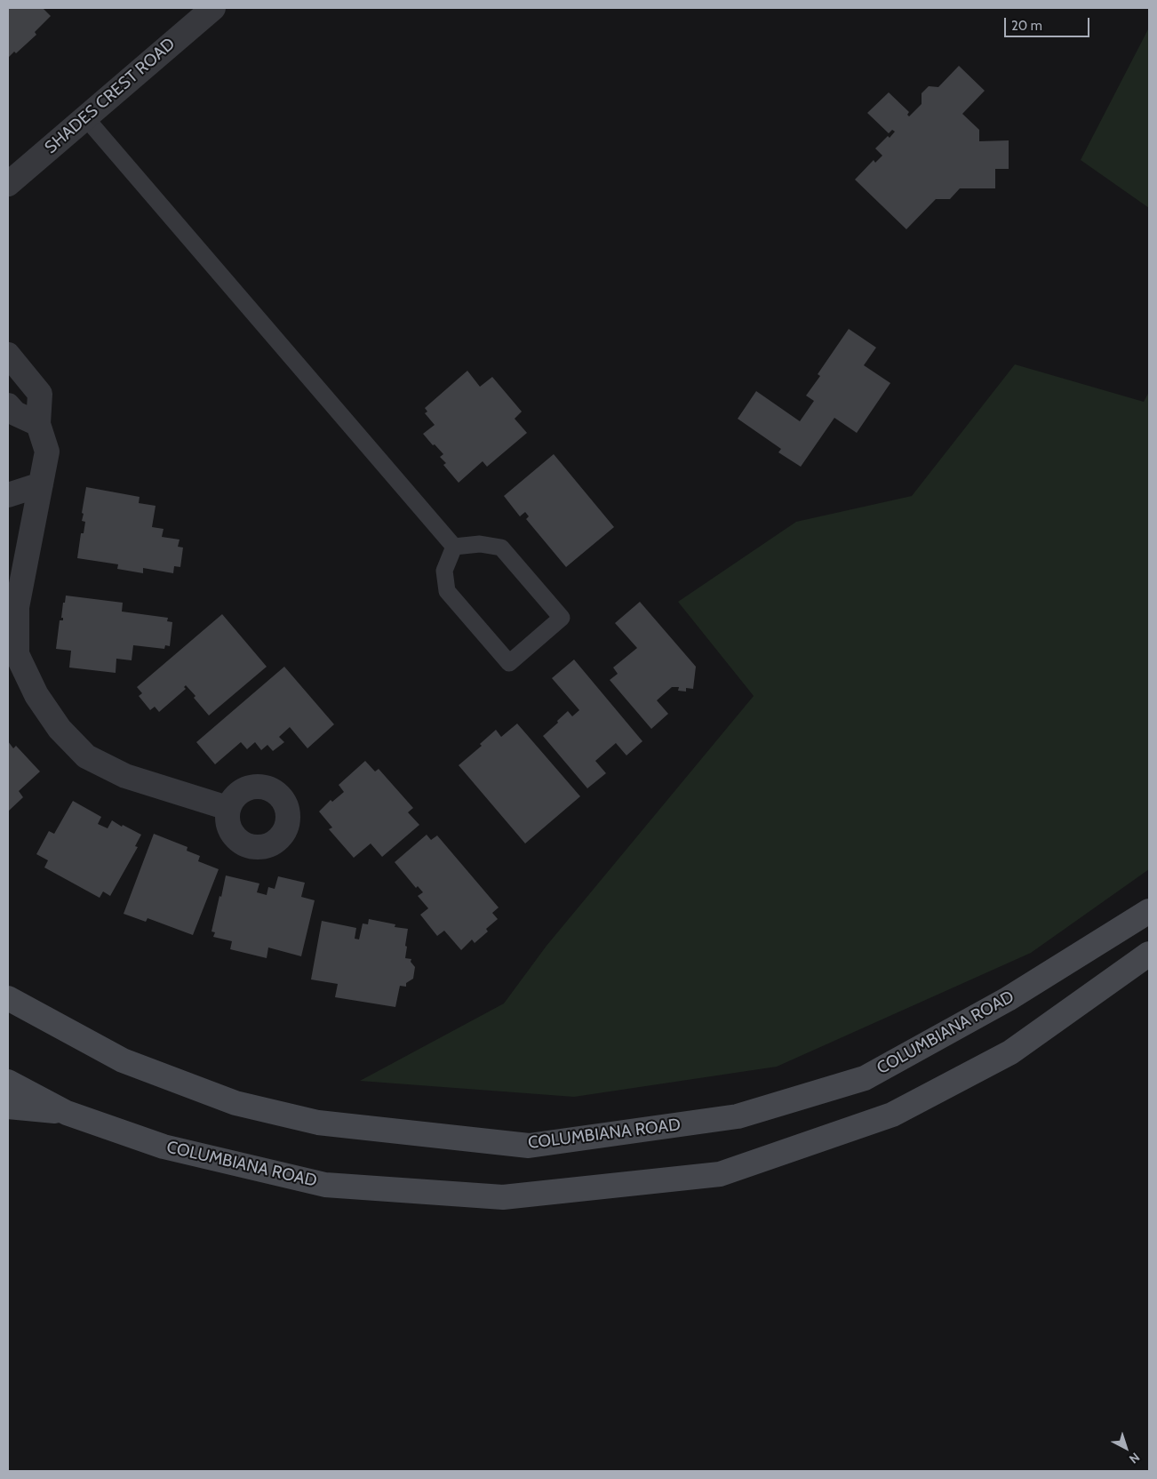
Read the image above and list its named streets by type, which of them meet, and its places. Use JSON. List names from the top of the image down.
{
  "streets": {
    "main road": ["COLUMBIANA ROAD"],
    "street": ["SHADES CREST ROAD"]
  },
  "scale_bar": "20 m",
  "north": "bottom right"
}
